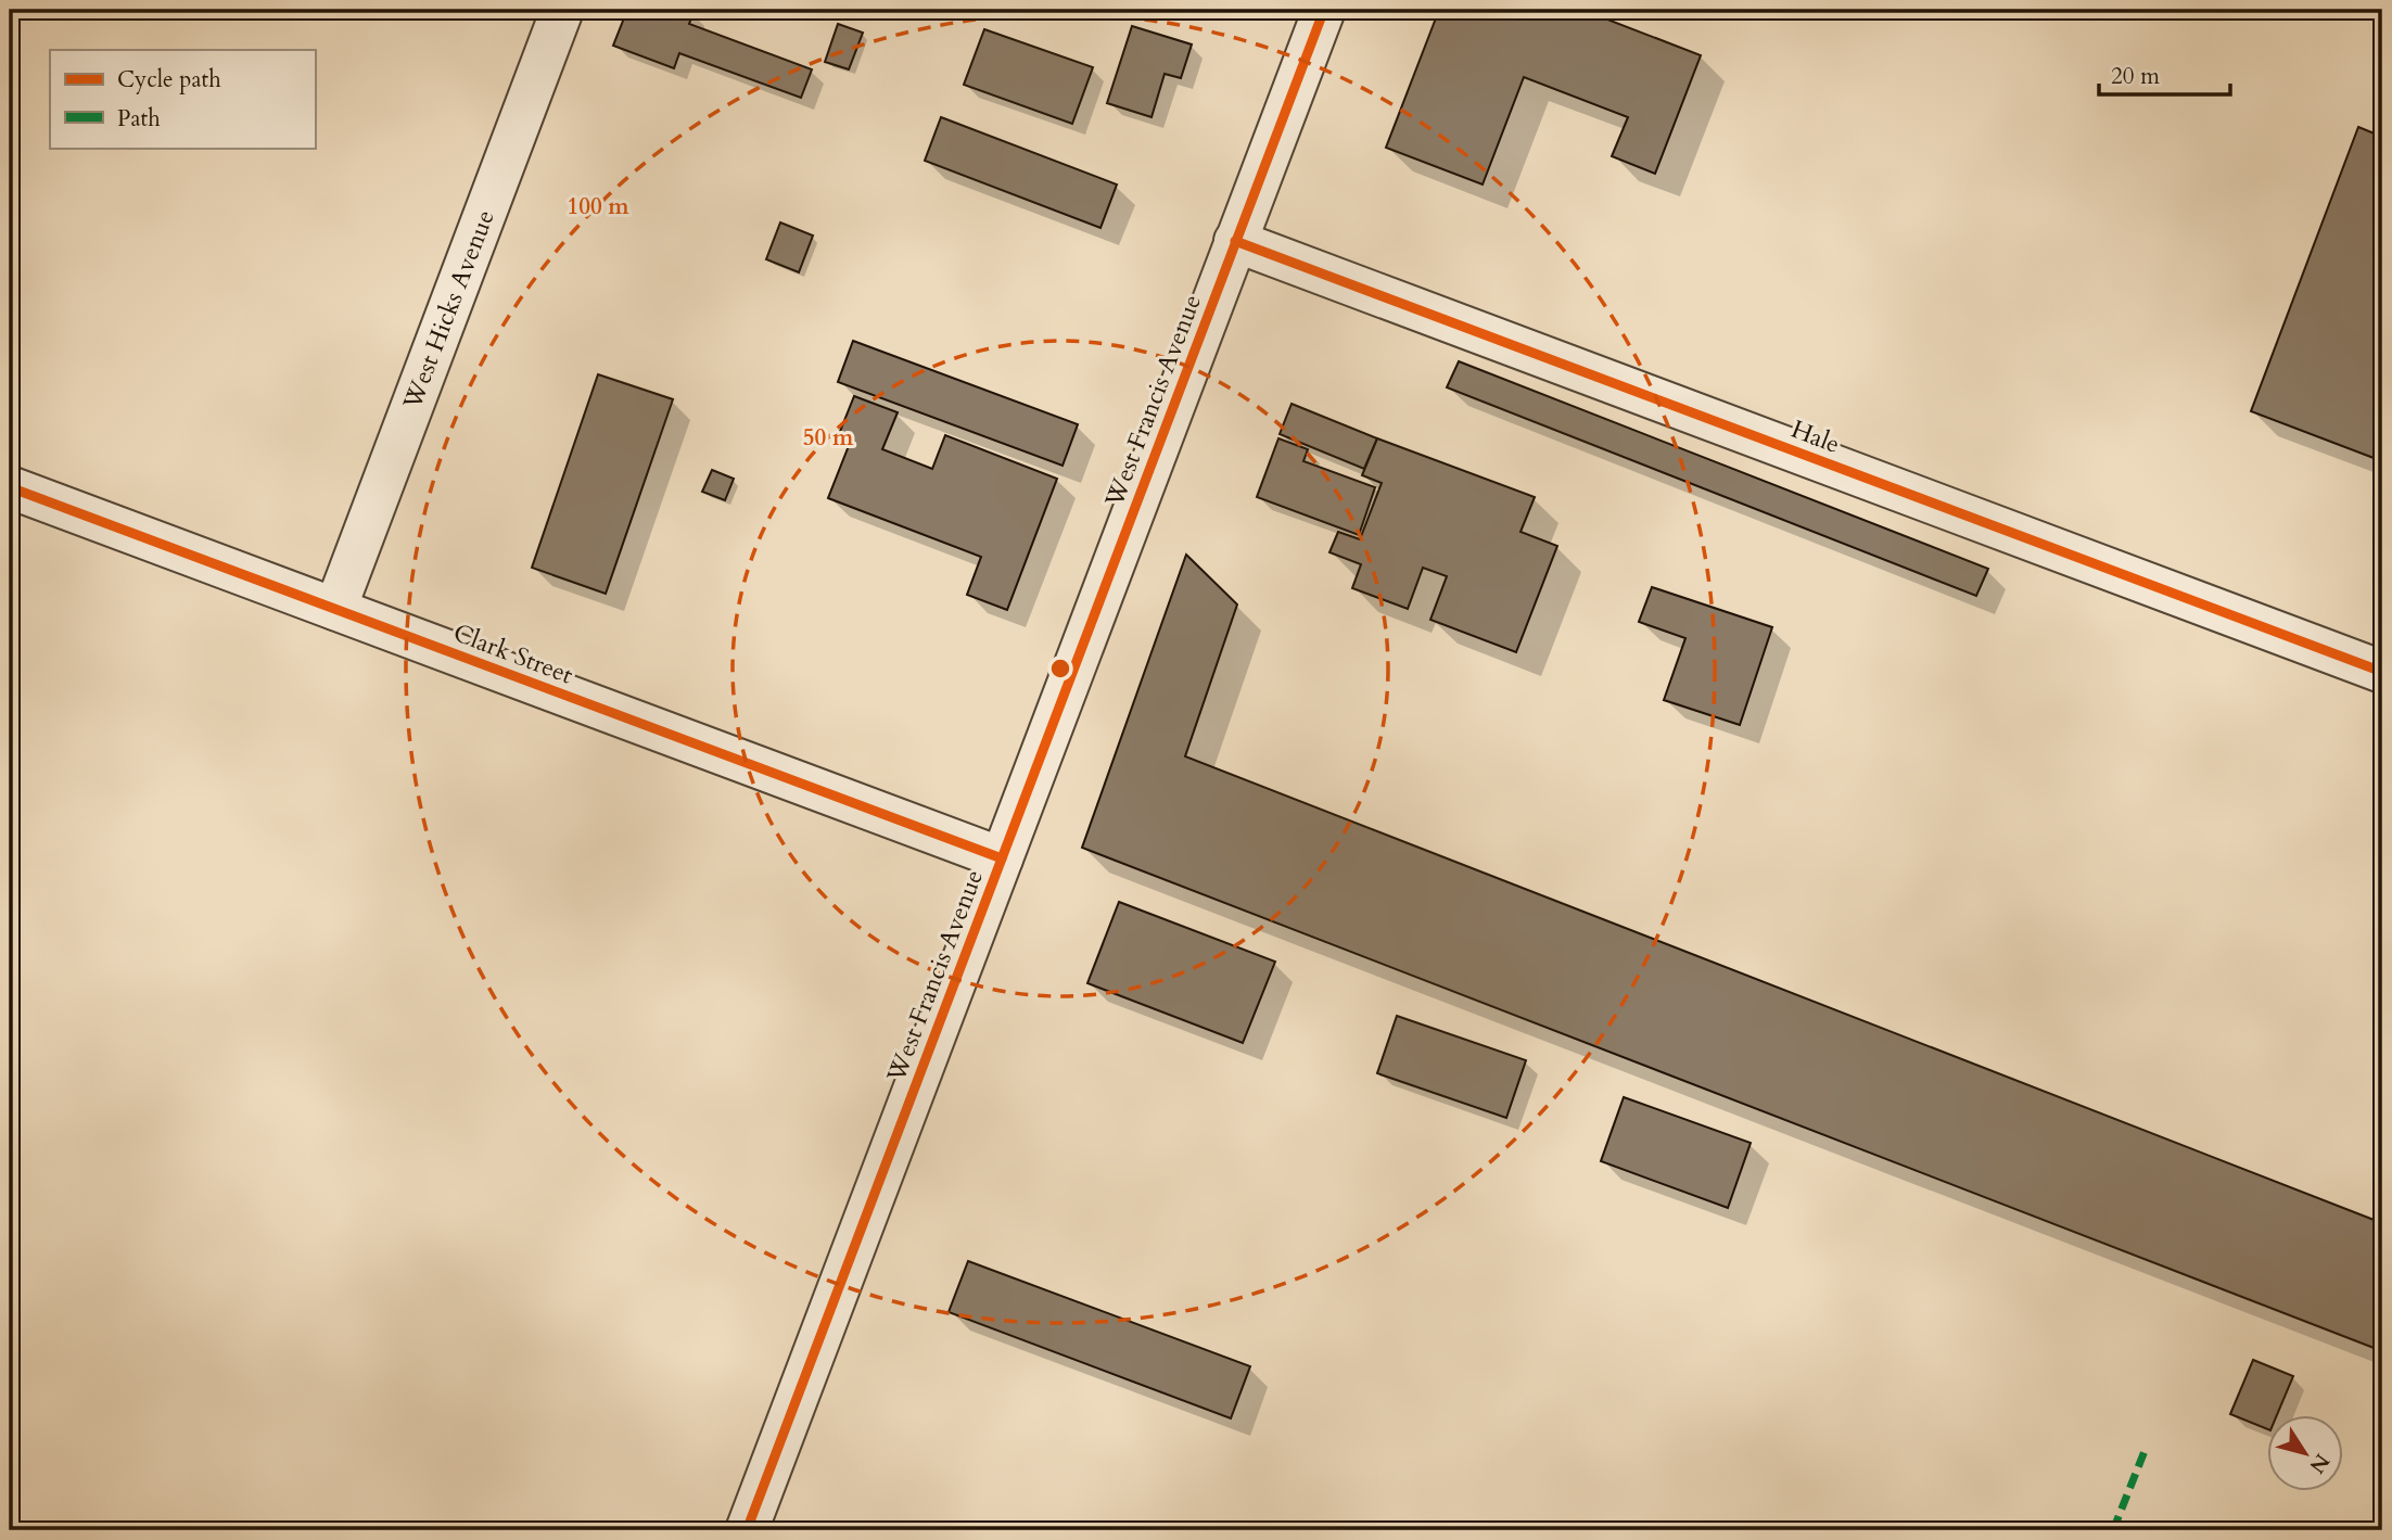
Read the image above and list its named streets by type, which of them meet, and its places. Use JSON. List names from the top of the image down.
{
  "streets": {
    "street": [
      "West Hicks Avenue",
      "West Francis Avenue",
      "Hale",
      "Clark Street"
    ]
  },
  "crossings": [
    ["West Hicks Avenue", "Clark Street"],
    ["West Francis Avenue", "Hale"],
    ["West Francis Avenue", "Clark Street"]
  ],
  "legend": ["Cycle path", "Path"],
  "scale_bar": "20 m",
  "north": "bottom right",
  "rings": ["100 m", "50 m"]
}
